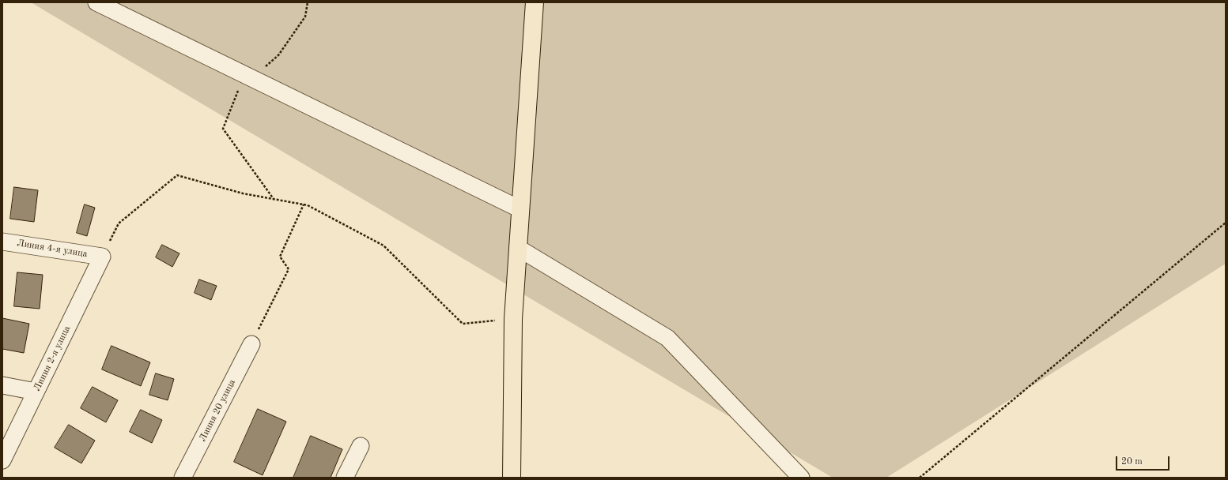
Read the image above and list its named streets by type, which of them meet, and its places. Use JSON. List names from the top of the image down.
{
  "streets": {
    "street": ["Линия 4-я улица", "Линия 2-я улица", "Линия 20 улица"]
  },
  "crossings": [
    ["Линия 4-я улица", "Линия 2-я улица"]
  ],
  "scale_bar": "20 m"
}
